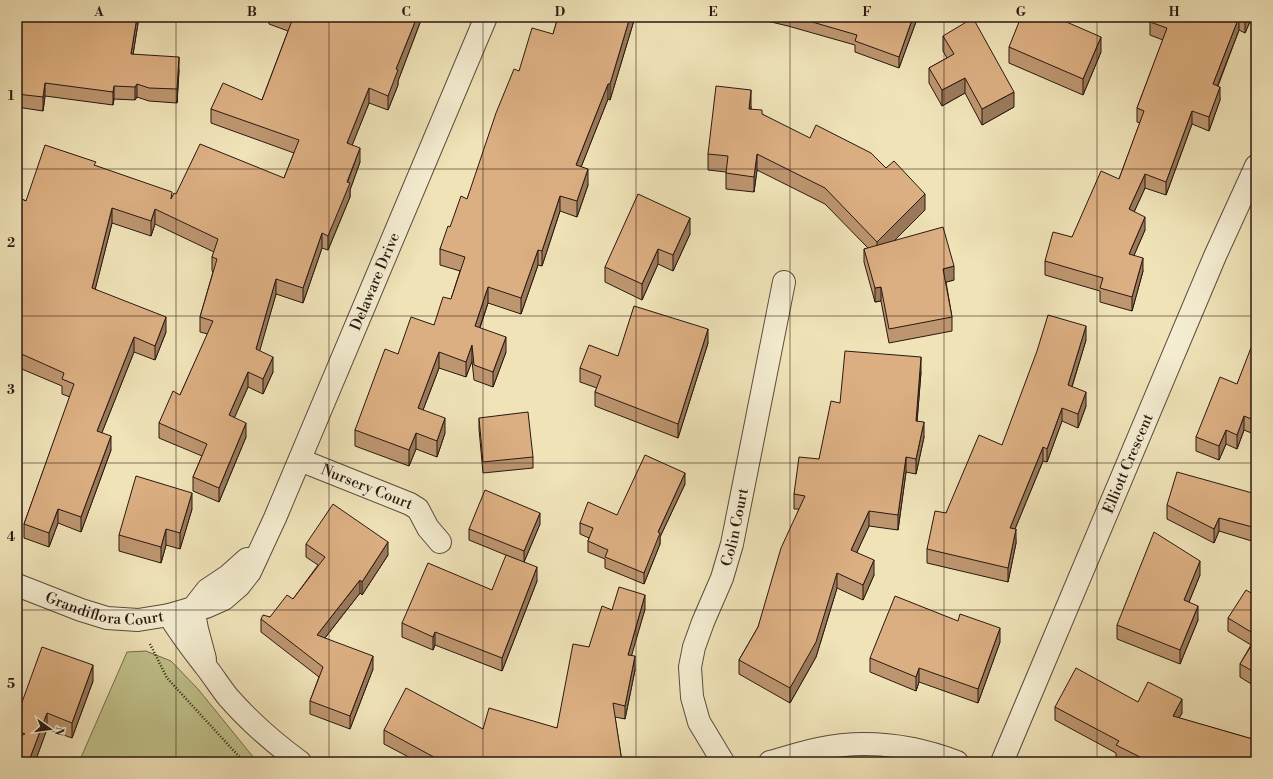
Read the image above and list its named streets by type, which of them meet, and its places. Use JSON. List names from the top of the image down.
{
  "streets": {
    "street": [
      "Delaware Drive",
      "Elliott Crescent",
      "Nursery Court",
      "Colin Court",
      "Grandiflora Court"
    ]
  },
  "crossings": [
    ["Delaware Drive", "Nursery Court"],
    ["Delaware Drive", "Grandiflora Court"]
  ],
  "north": "right",
  "grid": {
    "columns": [
      "A",
      "B",
      "C",
      "D",
      "E",
      "F",
      "G",
      "H"
    ],
    "rows": [
      "1",
      "2",
      "3",
      "4",
      "5"
    ]
  }
}
